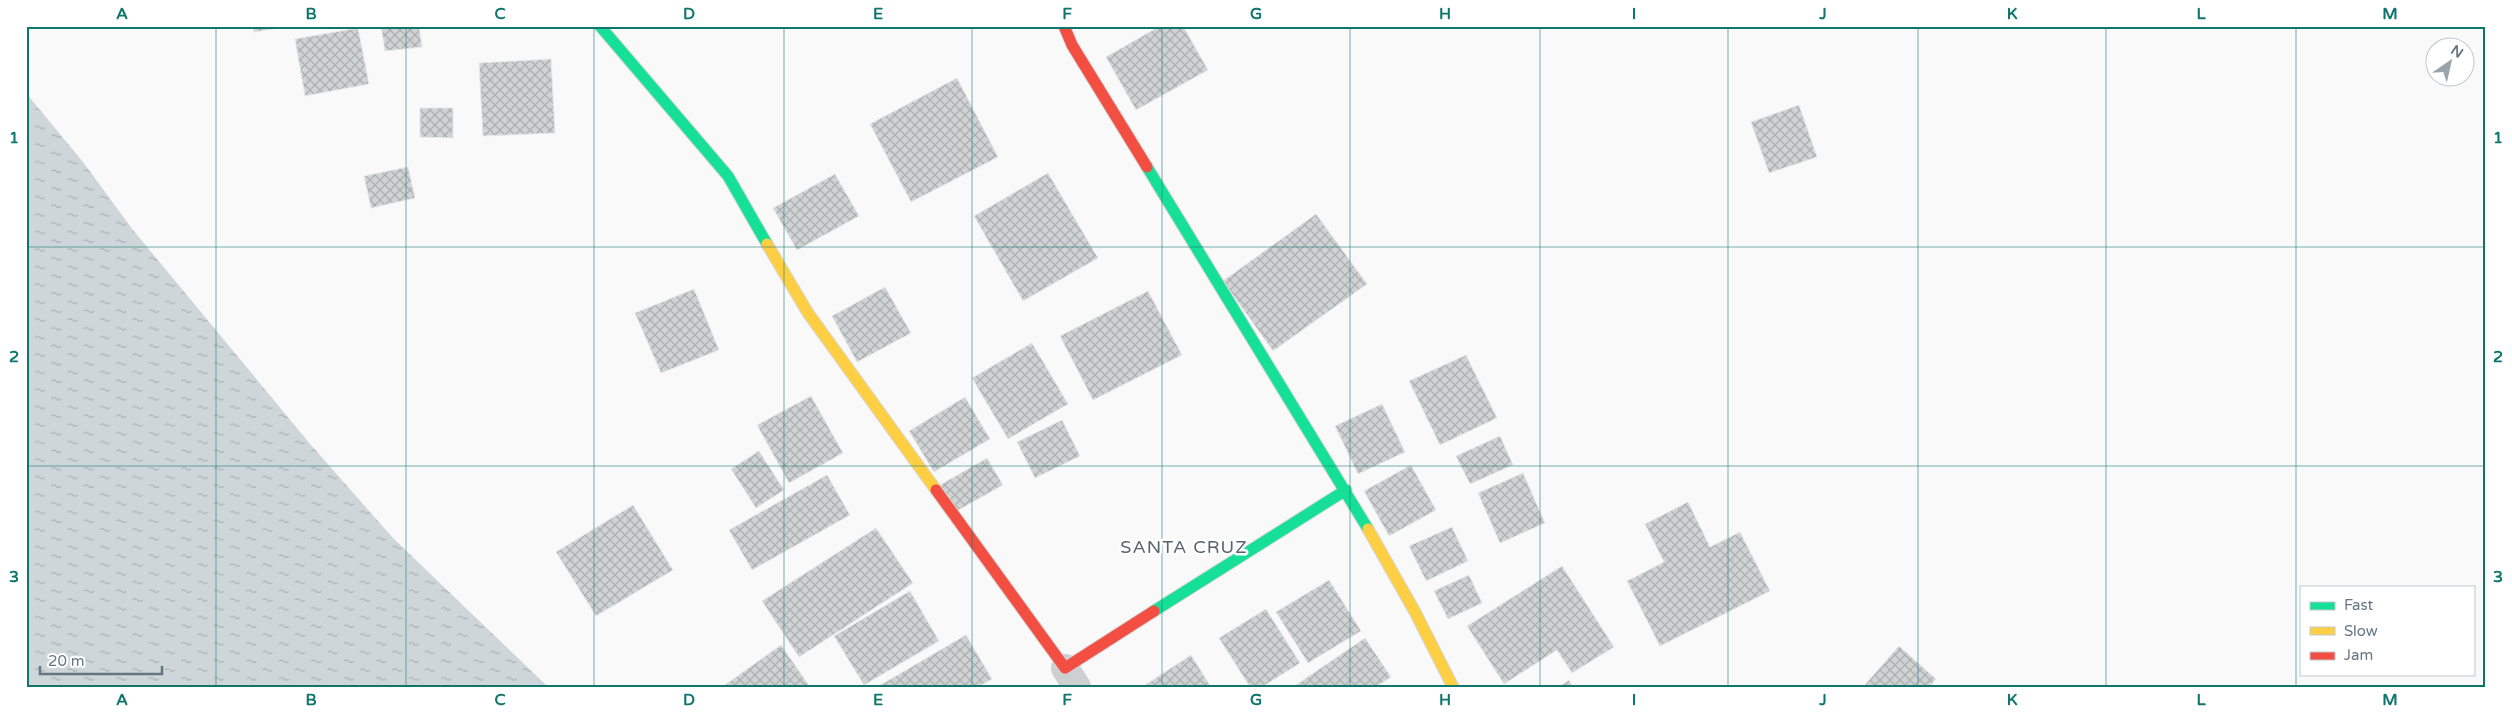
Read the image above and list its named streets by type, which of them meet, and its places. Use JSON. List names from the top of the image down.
{
  "districts": ["SANTA CRUZ"],
  "legend": ["Fast", "Slow", "Jam"],
  "scale_bar": "20 m",
  "north": "top right",
  "grid": {
    "columns": [
      "A",
      "B",
      "C",
      "D",
      "E",
      "F",
      "G",
      "H",
      "I",
      "J",
      "K",
      "L",
      "M"
    ],
    "rows": ["1", "2", "3"]
  }
}
